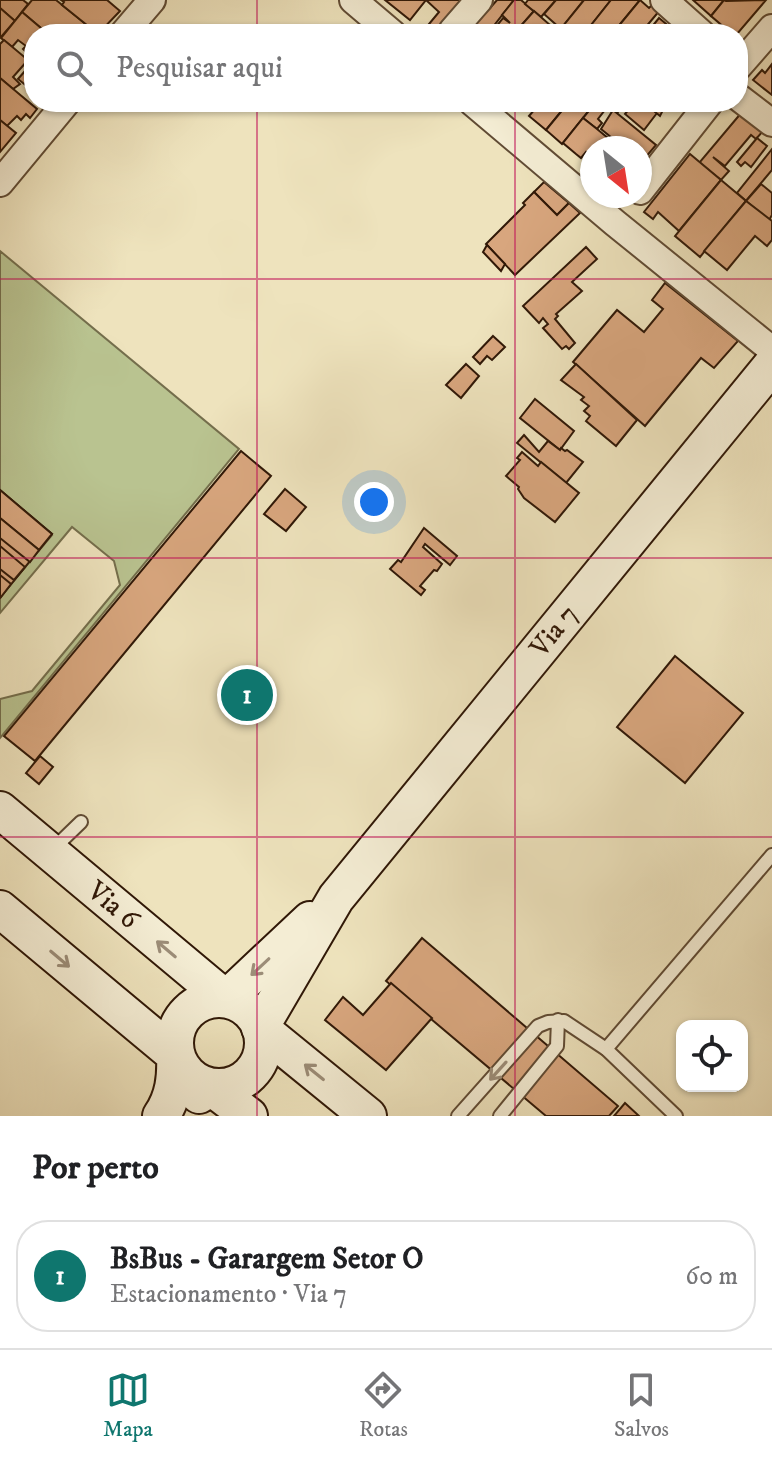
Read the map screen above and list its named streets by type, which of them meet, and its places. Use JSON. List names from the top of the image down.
{
  "streets": {
    "main road": ["Via 7", "Via 6"]
  },
  "crossings": [
    ["Via 7", "Via 6"]
  ],
  "north": "bottom right",
  "page": {
    "search": "Pesquisar aqui",
    "pins": "1",
    "heading": "Por perto",
    "list": [
      {
        "mark": "1",
        "name": "BsBus - Garargem Setor O",
        "note": "Estacionamento · Via 7",
        "value": "60 m"
      }
    ],
    "nav": ["Mapa", "Rotas", "Salvos"]
  }
}
